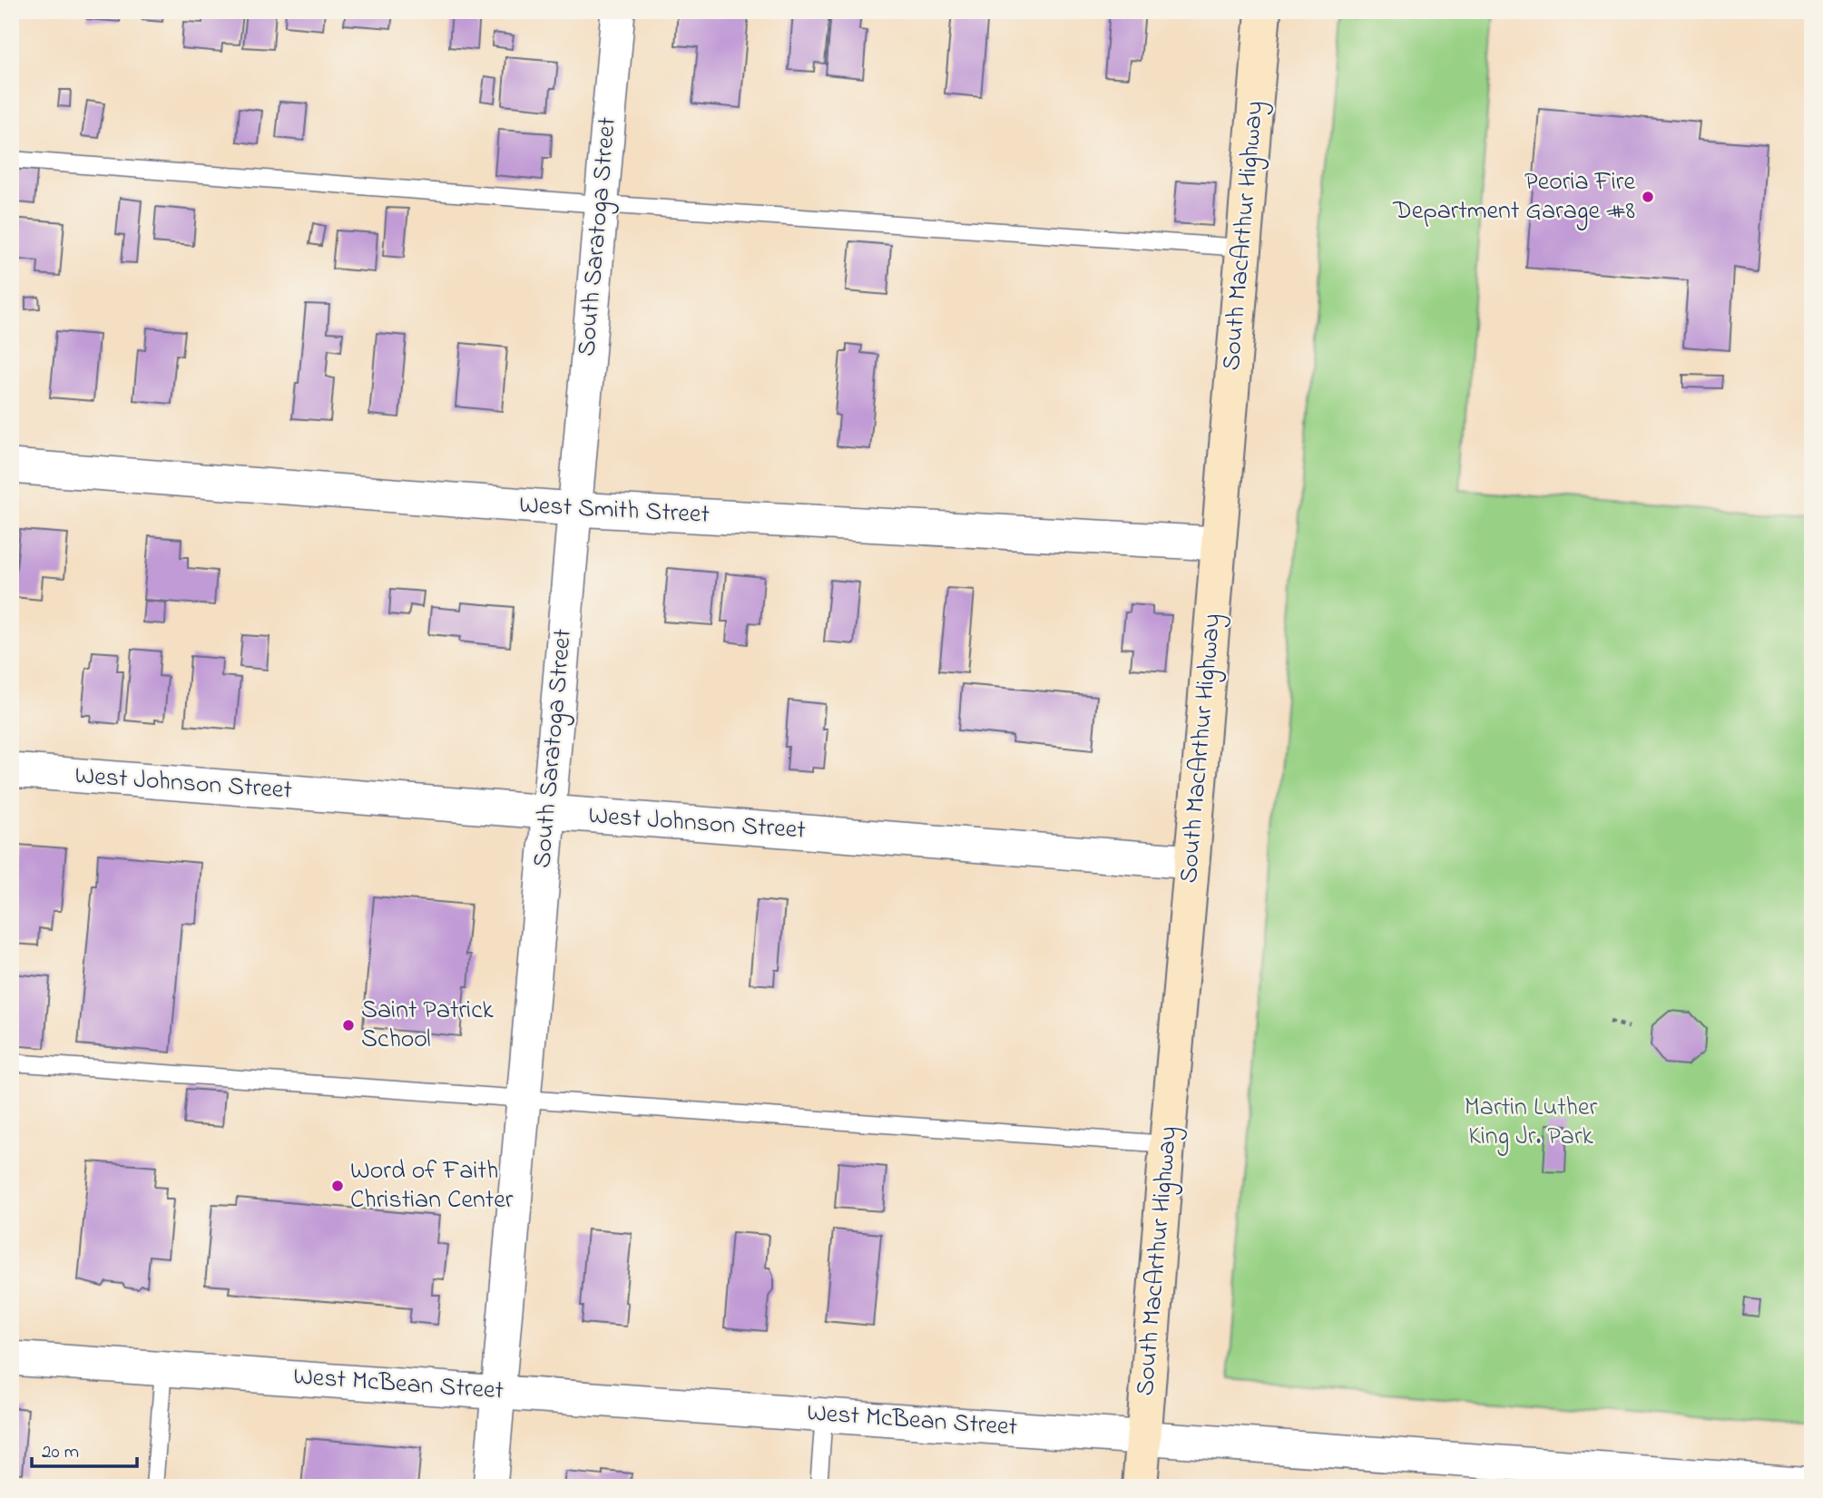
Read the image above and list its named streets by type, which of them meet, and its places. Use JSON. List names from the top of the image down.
{
  "streets": {
    "main road": ["South MacArthur Highway"],
    "street": [
      "South Saratoga Street",
      "West Smith Street",
      "West Johnson Street",
      "West McBean Street"
    ]
  },
  "crossings": [
    ["South MacArthur Highway", "West Smith Street"],
    ["South MacArthur Highway", "West Johnson Street"],
    ["South MacArthur Highway", "West McBean Street"],
    ["South Saratoga Street", "West Smith Street"],
    ["South Saratoga Street", "West Johnson Street"],
    ["South Saratoga Street", "West McBean Street"]
  ],
  "parks": ["Martin Luther King Jr. Park"],
  "places": ["Peoria Fire Department Garage #8", "Saint Patrick School", "Word of Faith Christian Center"],
  "scale_bar": "20 m"
}
